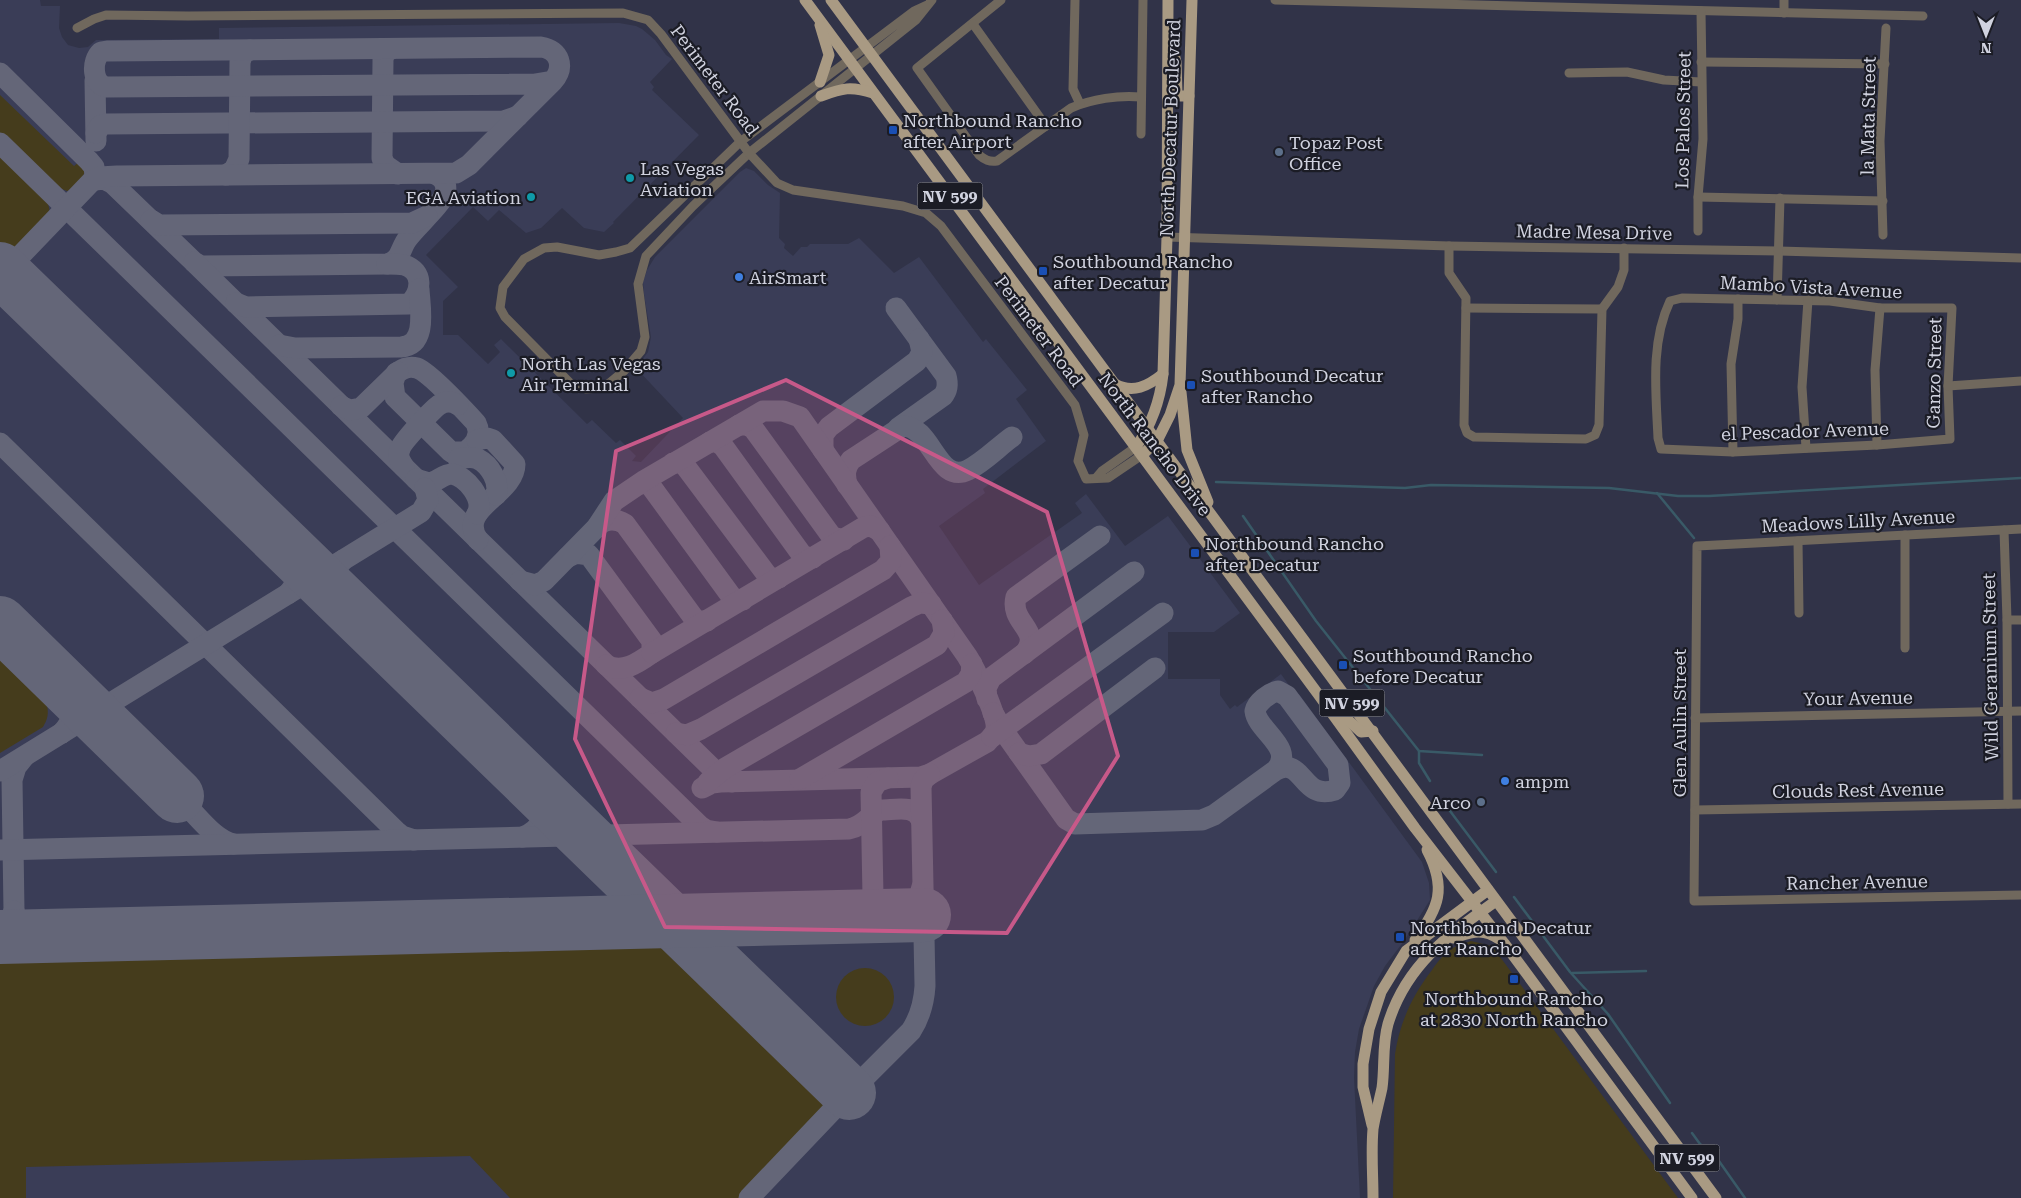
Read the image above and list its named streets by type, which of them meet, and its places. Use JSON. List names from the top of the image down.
{
  "streets": {
    "main road": ["North Decatur Boulevard", "NV 599", "North Rancho Drive"],
    "street": [
      "Perimeter Road",
      "la Mata Street",
      "Los Palos Street",
      "Madre Mesa Drive",
      "Mambo Vista Avenue",
      "Ganzo Street",
      "el Pescador Avenue",
      "Meadows Lilly Avenue",
      "Wild Geranium Street",
      "Your Avenue",
      "Glen Aulin Street",
      "Clouds Rest Avenue",
      "Rancher Avenue"
    ]
  },
  "crossings": [
    ["Perimeter Road", "North Decatur Boulevard"],
    ["Perimeter Road", "North Rancho Drive"],
    ["North Decatur Boulevard", "Madre Mesa Drive"],
    ["North Decatur Boulevard", "North Rancho Drive"],
    ["Mambo Vista Avenue", "Ganzo Street"],
    ["Mambo Vista Avenue", "el Pescador Avenue"],
    ["Ganzo Street", "el Pescador Avenue"],
    ["Meadows Lilly Avenue", "Wild Geranium Street"],
    ["Meadows Lilly Avenue", "Glen Aulin Street"],
    ["Wild Geranium Street", "Your Avenue"],
    ["Wild Geranium Street", "Clouds Rest Avenue"],
    ["Your Avenue", "Glen Aulin Street"],
    ["Glen Aulin Street", "Clouds Rest Avenue"],
    ["Glen Aulin Street", "Rancher Avenue"]
  ],
  "places": {
    "transit": [
      "Northbound Rancho after Airport",
      "Southbound Rancho after Decatur",
      "Southbound Decatur after Rancho",
      "Northbound Rancho after Decatur",
      "Southbound Rancho before Decatur",
      "Northbound Decatur after Rancho",
      "Northbound Rancho at 2830 North Rancho"
    ],
    "other": [
      "Topaz Post Office",
      "Las Vegas Aviation",
      "EGA Aviation",
      "AirSmart",
      "North Las Vegas Air Terminal",
      "ampm",
      "Arco"
    ]
  },
  "north": "bottom"
}
